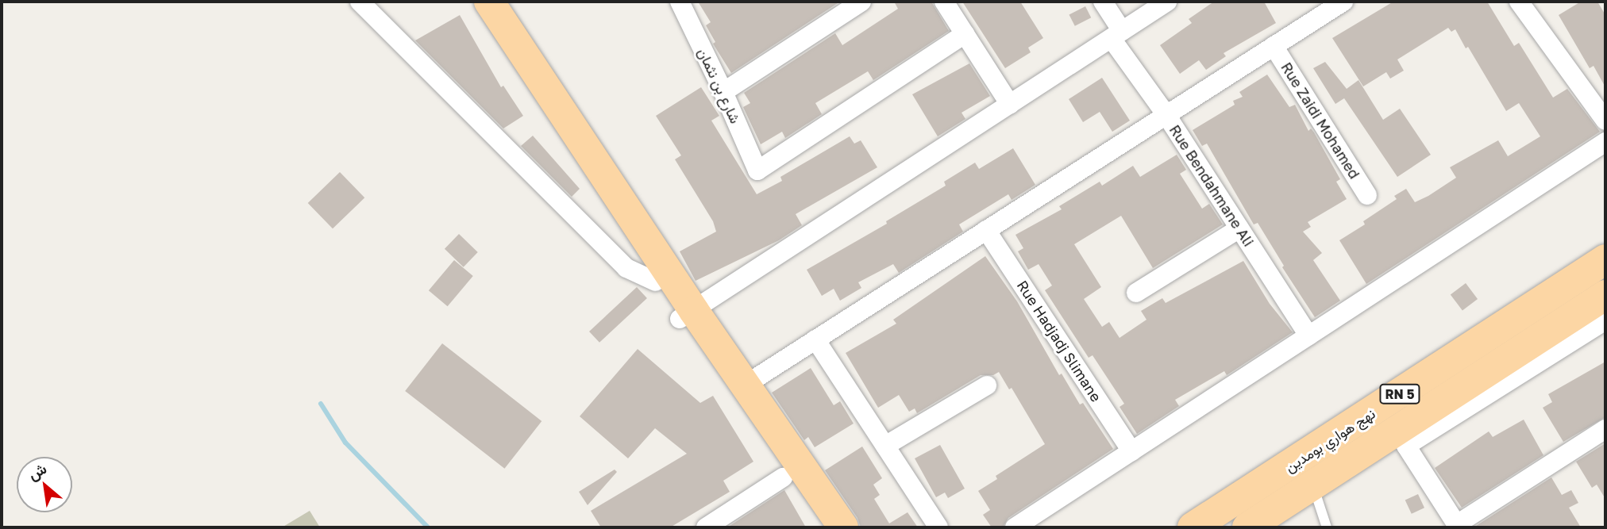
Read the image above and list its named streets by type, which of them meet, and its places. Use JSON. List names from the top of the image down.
{
  "streets": {
    "main road": ["RN 5", "نهج هواري بومدين"],
    "street": [
      "شارع بن نثمان",
      "Rue Zaidi Mohamed",
      "Rue Bendahmane Ali",
      "Rue Hadjadj Slimane"
    ]
  },
  "north": "top left"
}
